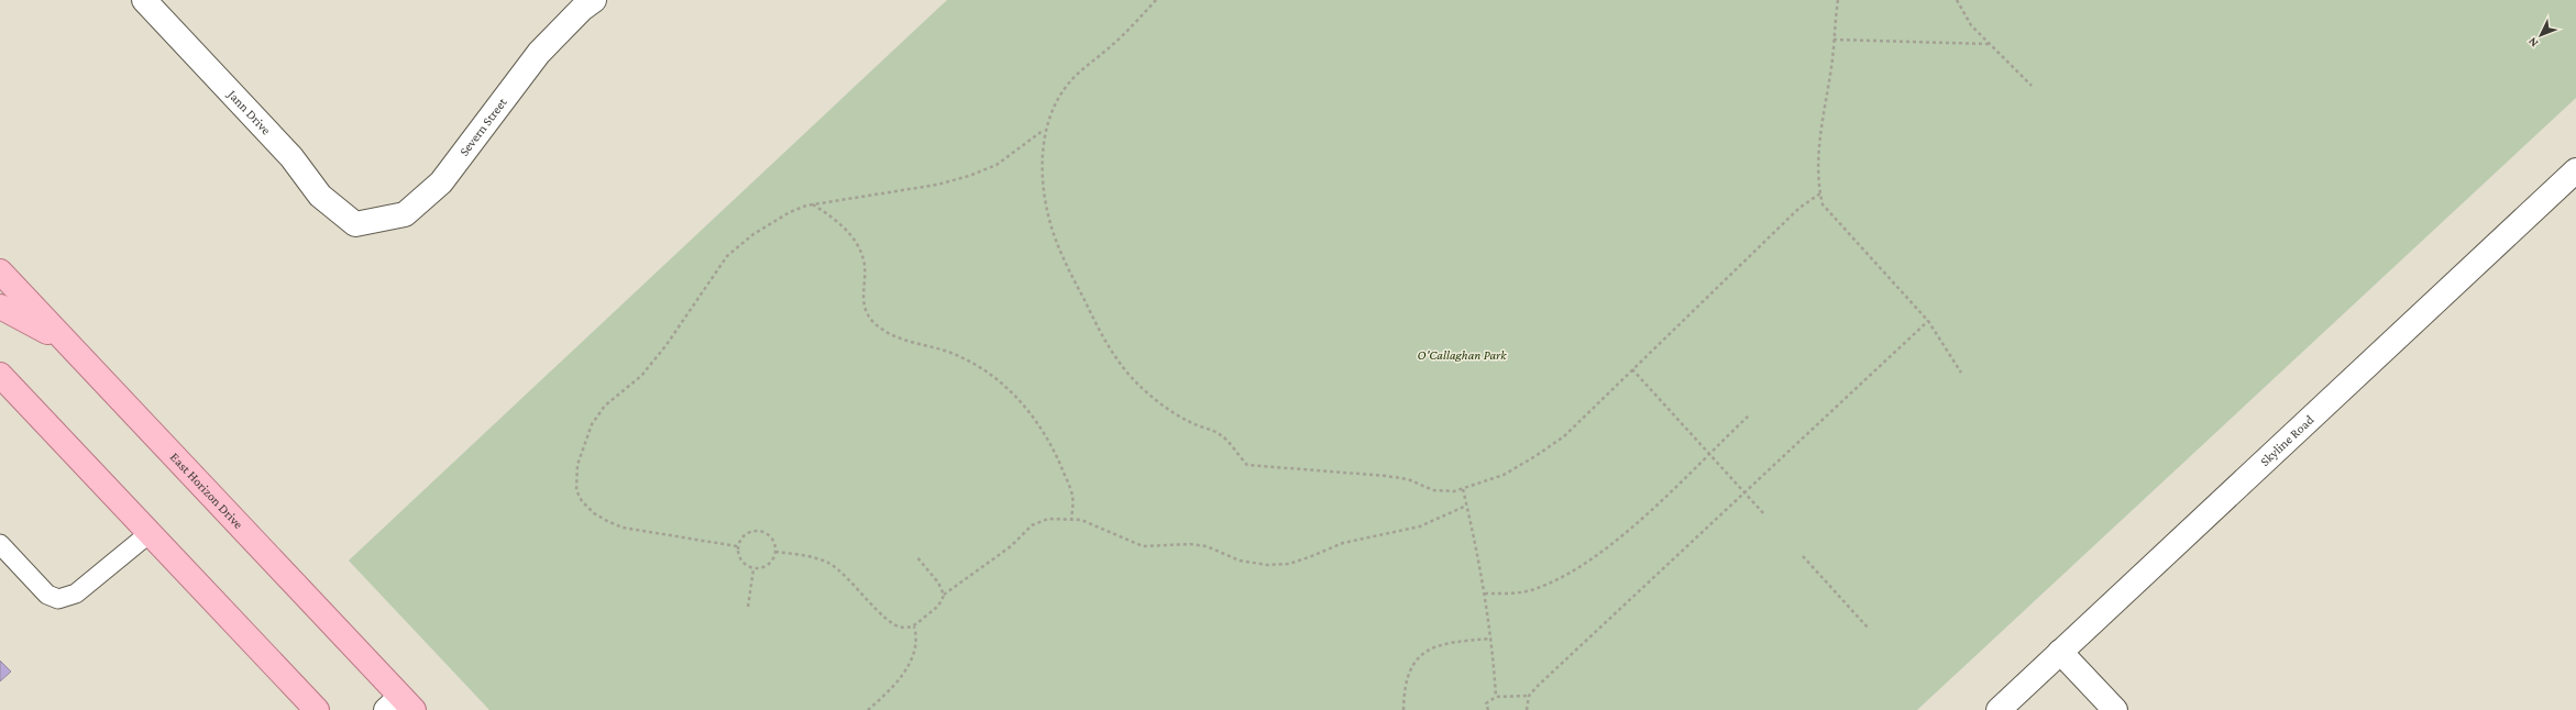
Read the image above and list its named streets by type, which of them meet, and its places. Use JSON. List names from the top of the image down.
{
  "streets": {
    "main road": ["East Horizon Drive"],
    "street": ["Jann Drive", "Severn Street", "Skyline Road"]
  },
  "crossings": [
    ["Jann Drive", "Severn Street"]
  ],
  "parks": ["O'Callaghan Park"],
  "north": "bottom left"
}
